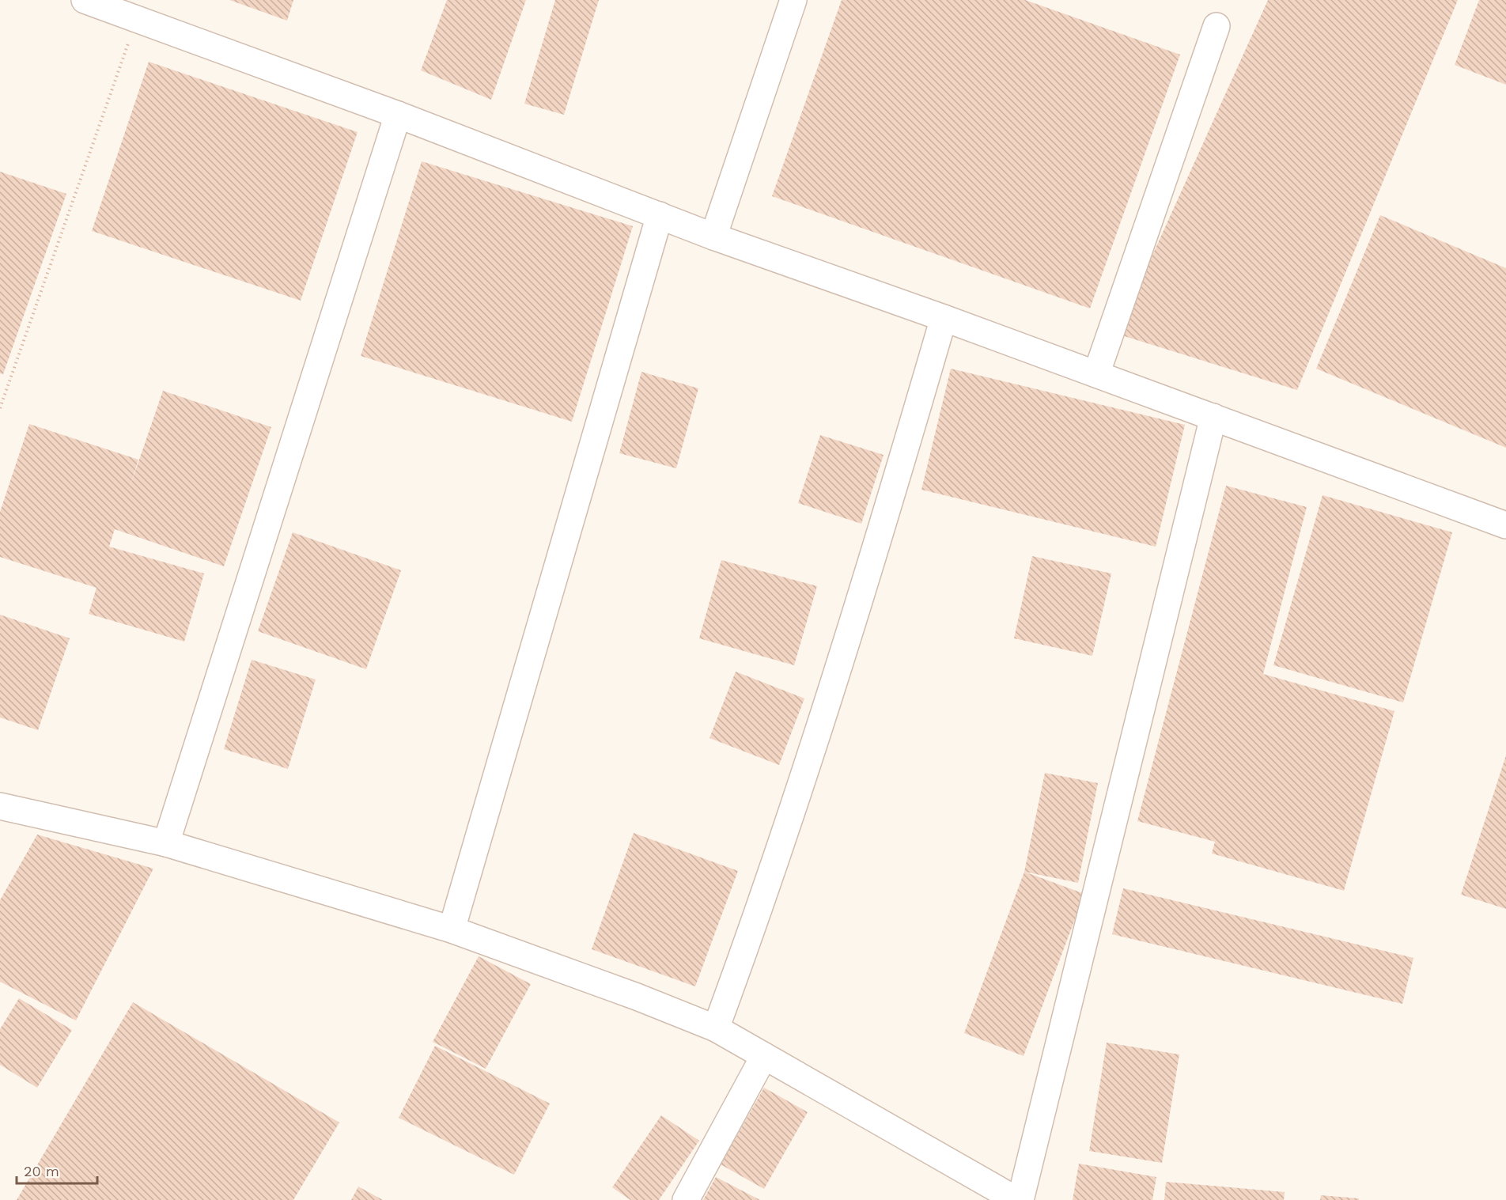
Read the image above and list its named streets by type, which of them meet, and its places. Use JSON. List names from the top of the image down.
{
  "scale_bar": "20 m"
}
